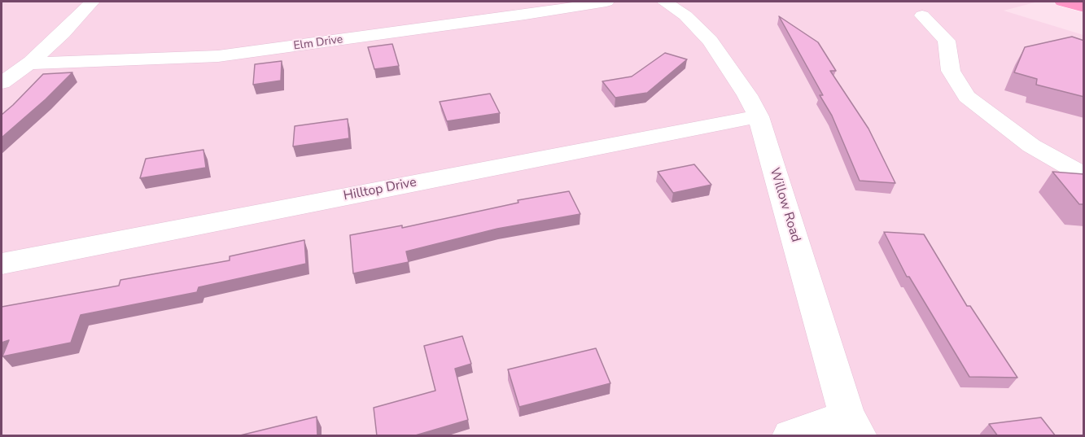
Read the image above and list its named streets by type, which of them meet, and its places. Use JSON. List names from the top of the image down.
{
  "streets": {
    "street": ["Elm Drive", "Hilltop Drive", "Willow Road"]
  },
  "crossings": [
    ["Hilltop Drive", "Willow Road"]
  ]
}
